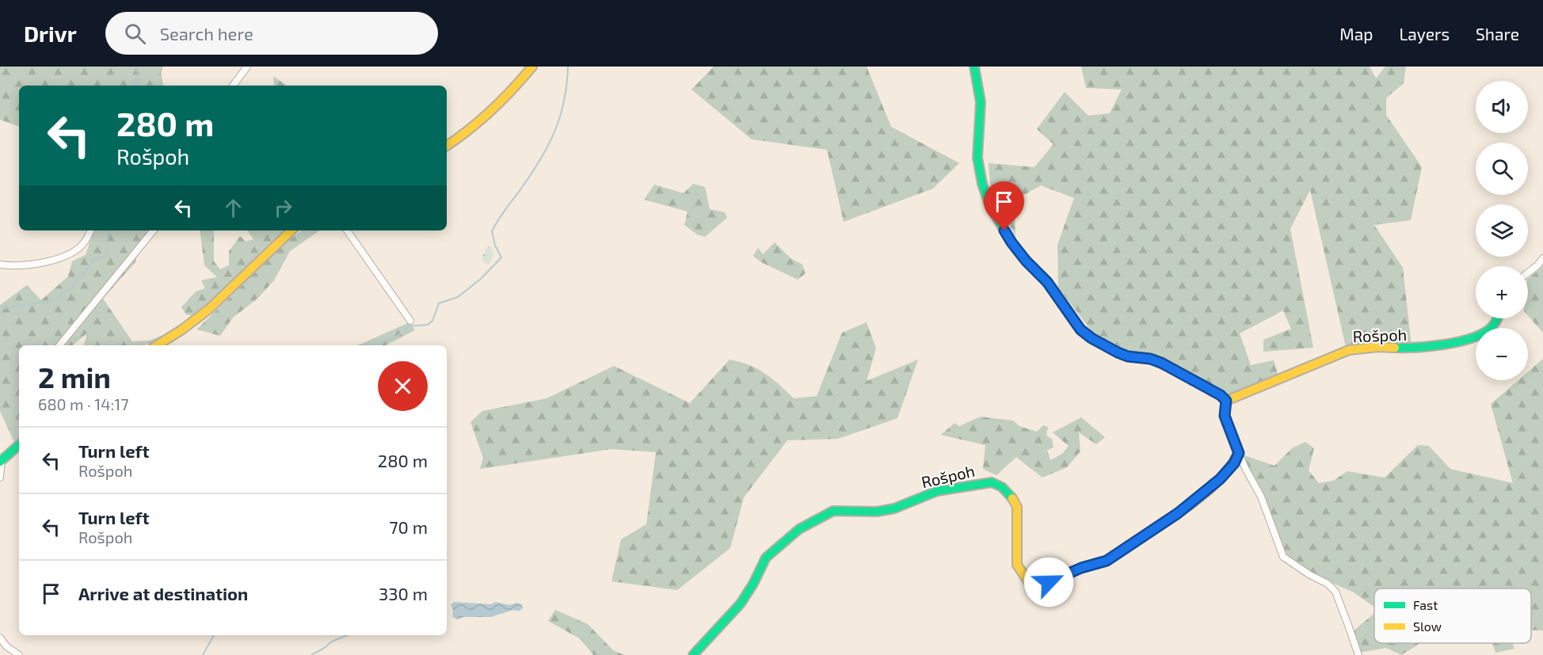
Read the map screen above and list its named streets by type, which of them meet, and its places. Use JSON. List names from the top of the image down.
{
  "streets": {
    "street": ["Rošpoh"]
  },
  "legend": ["Fast", "Slow"],
  "page": {
    "header": "Drivr",
    "search": "Search here",
    "nav": ["Map", "Layers", "Share"],
    "map_buttons": ["+", "−"],
    "turn": ["280 m", "Rošpoh"],
    "heading": ["2 min", "680 m · 14:17"],
    "list": [
      {
        "name": "Turn left",
        "note": "Rošpoh",
        "value": "280 m"
      },
      {
        "name": "Turn left",
        "note": "Rošpoh",
        "value": "70 m"
      },
      {
        "name": "Arrive at destination",
        "value": "330 m"
      }
    ]
  }
}
